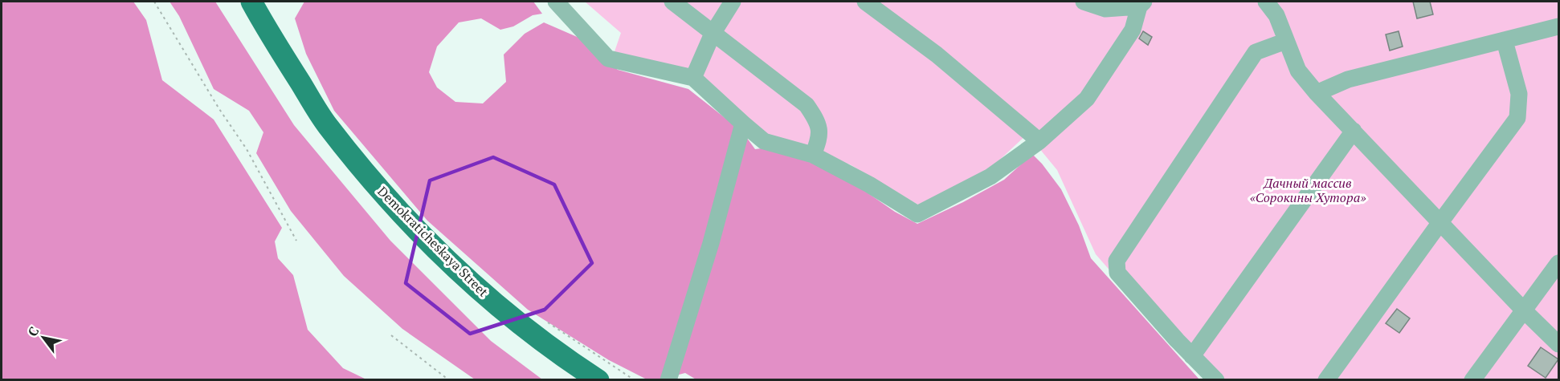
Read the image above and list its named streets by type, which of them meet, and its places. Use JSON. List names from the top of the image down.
{
  "streets": {
    "main road": ["Demokraticheskaya Street"]
  },
  "parks": ["Дачный массив «Сорокины Хутора»"],
  "north": "top left"
}
